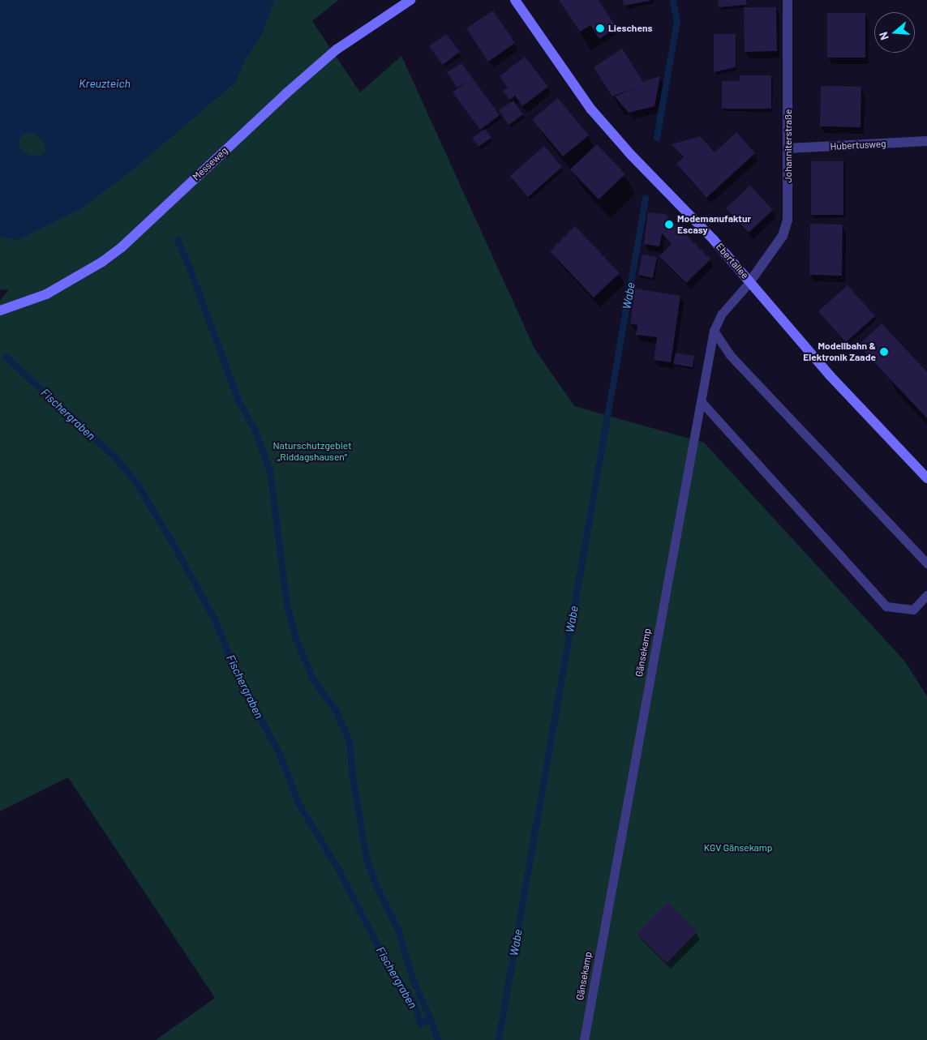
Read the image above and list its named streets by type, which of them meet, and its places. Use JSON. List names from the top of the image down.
{
  "streets": {
    "main road": ["Messeweg", "Ebertallee"],
    "street": ["Hubertusweg", "Johanniterstraße"],
    "lane": ["Gänsekamp"]
  },
  "crossings": [
    ["Hubertusweg", "Johanniterstraße"],
    ["Johanniterstraße", "Ebertallee"],
    ["Johanniterstraße", "Gänsekamp"],
    ["Ebertallee", "Gänsekamp"]
  ],
  "water": ["Kreuzteich", "Wabe", "Fischergraben"],
  "parks": ["Naturschutzgebiet „Riddagshausen“", "KGV Gänsekamp"],
  "places": ["Lieschens", "Modemanufaktur Escasy", "Modellbahn & Elektronik Zaade"],
  "north": "left"
}
